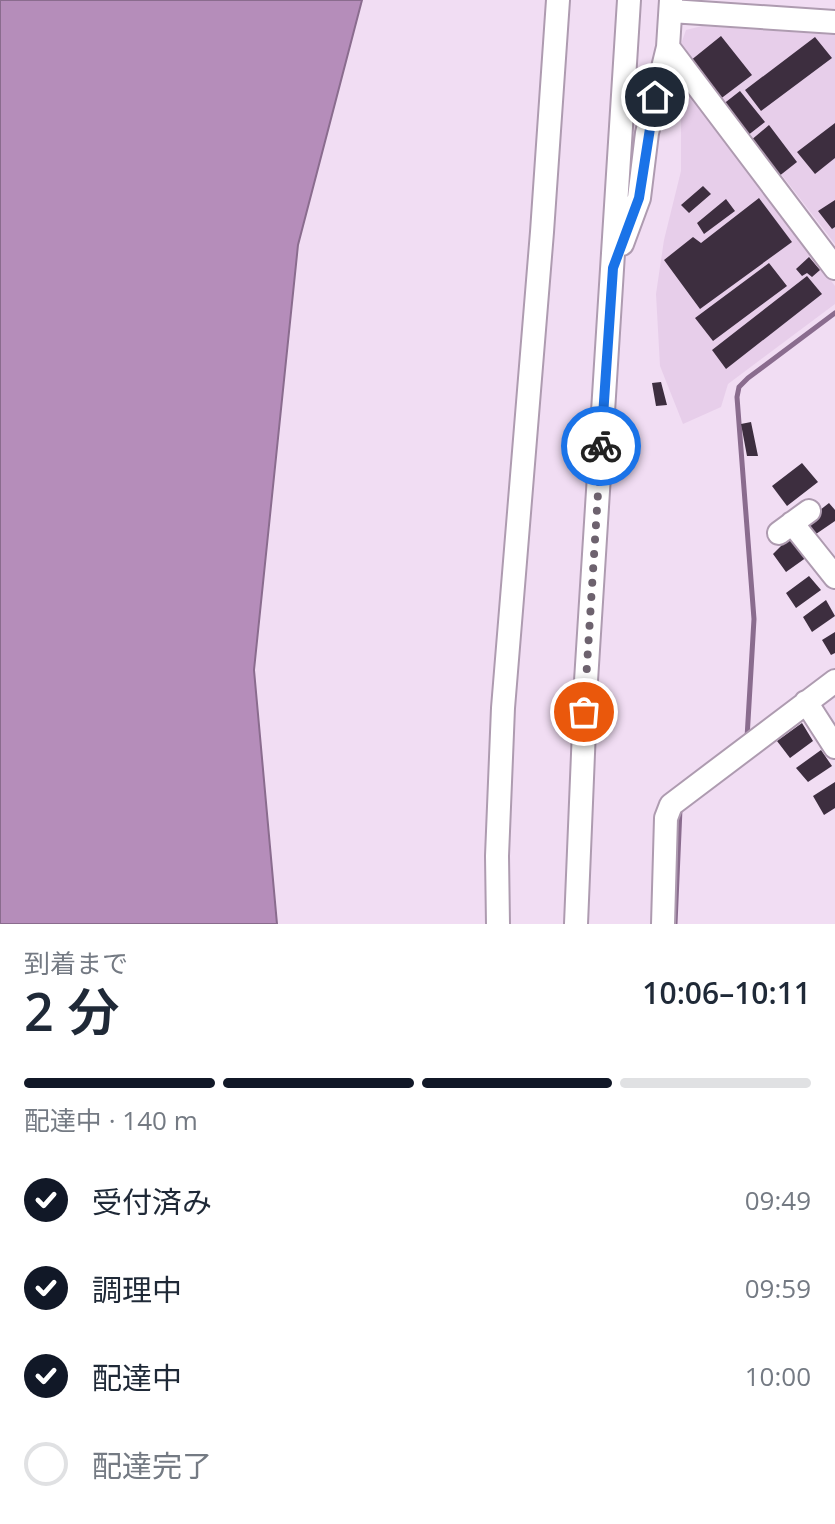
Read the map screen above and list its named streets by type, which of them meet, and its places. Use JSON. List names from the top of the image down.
{
  "page": {
    "heading": ["2 分", "到着まで", "10:06–10:11"],
    "bar": "配達中 · 140 m",
    "list": [
      ["受付済み", "09:49"],
      ["調理中", "09:59"],
      ["配達中", "10:00"],
      "配達完了"
    ]
  }
}
